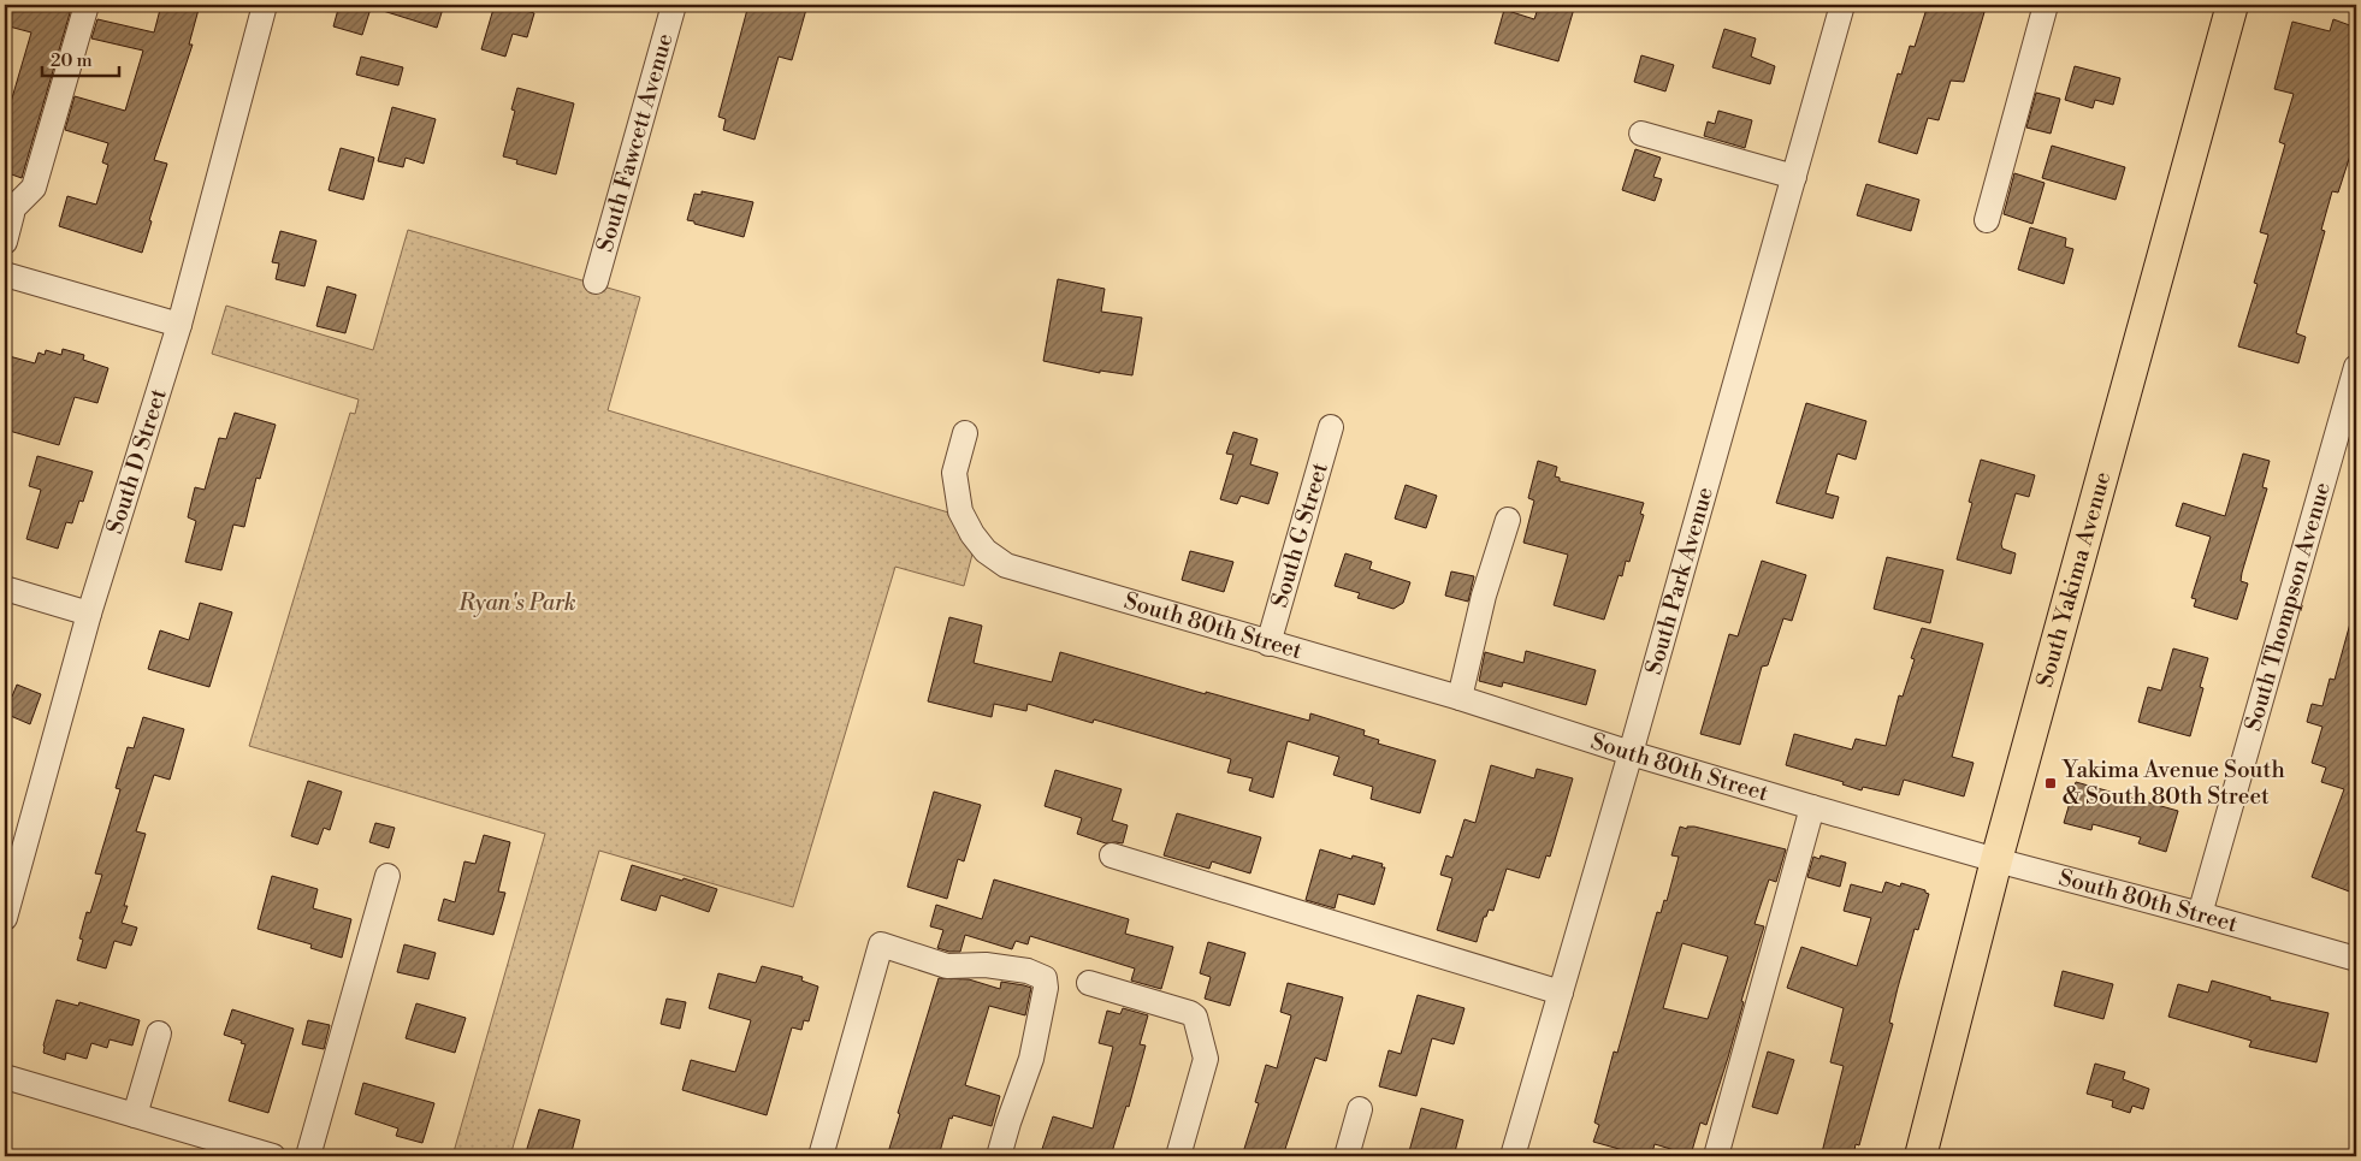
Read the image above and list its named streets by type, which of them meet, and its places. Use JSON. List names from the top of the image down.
{
  "streets": {
    "main road": ["South Yakima Avenue"],
    "street": [
      "South Fawcett Avenue",
      "South D Street",
      "South G Street",
      "South Park Avenue",
      "South Thompson Avenue",
      "South 80th Street"
    ]
  },
  "crossings": [
    ["South G Street", "South 80th Street"],
    ["South Yakima Avenue", "South 80th Street"],
    ["South Park Avenue", "South 80th Street"],
    ["South Thompson Avenue", "South 80th Street"]
  ],
  "parks": ["Ryan's Park"],
  "places": {
    "transit": ["Yakima Avenue South & South 80th Street"]
  },
  "scale_bar": "20 m"
}
